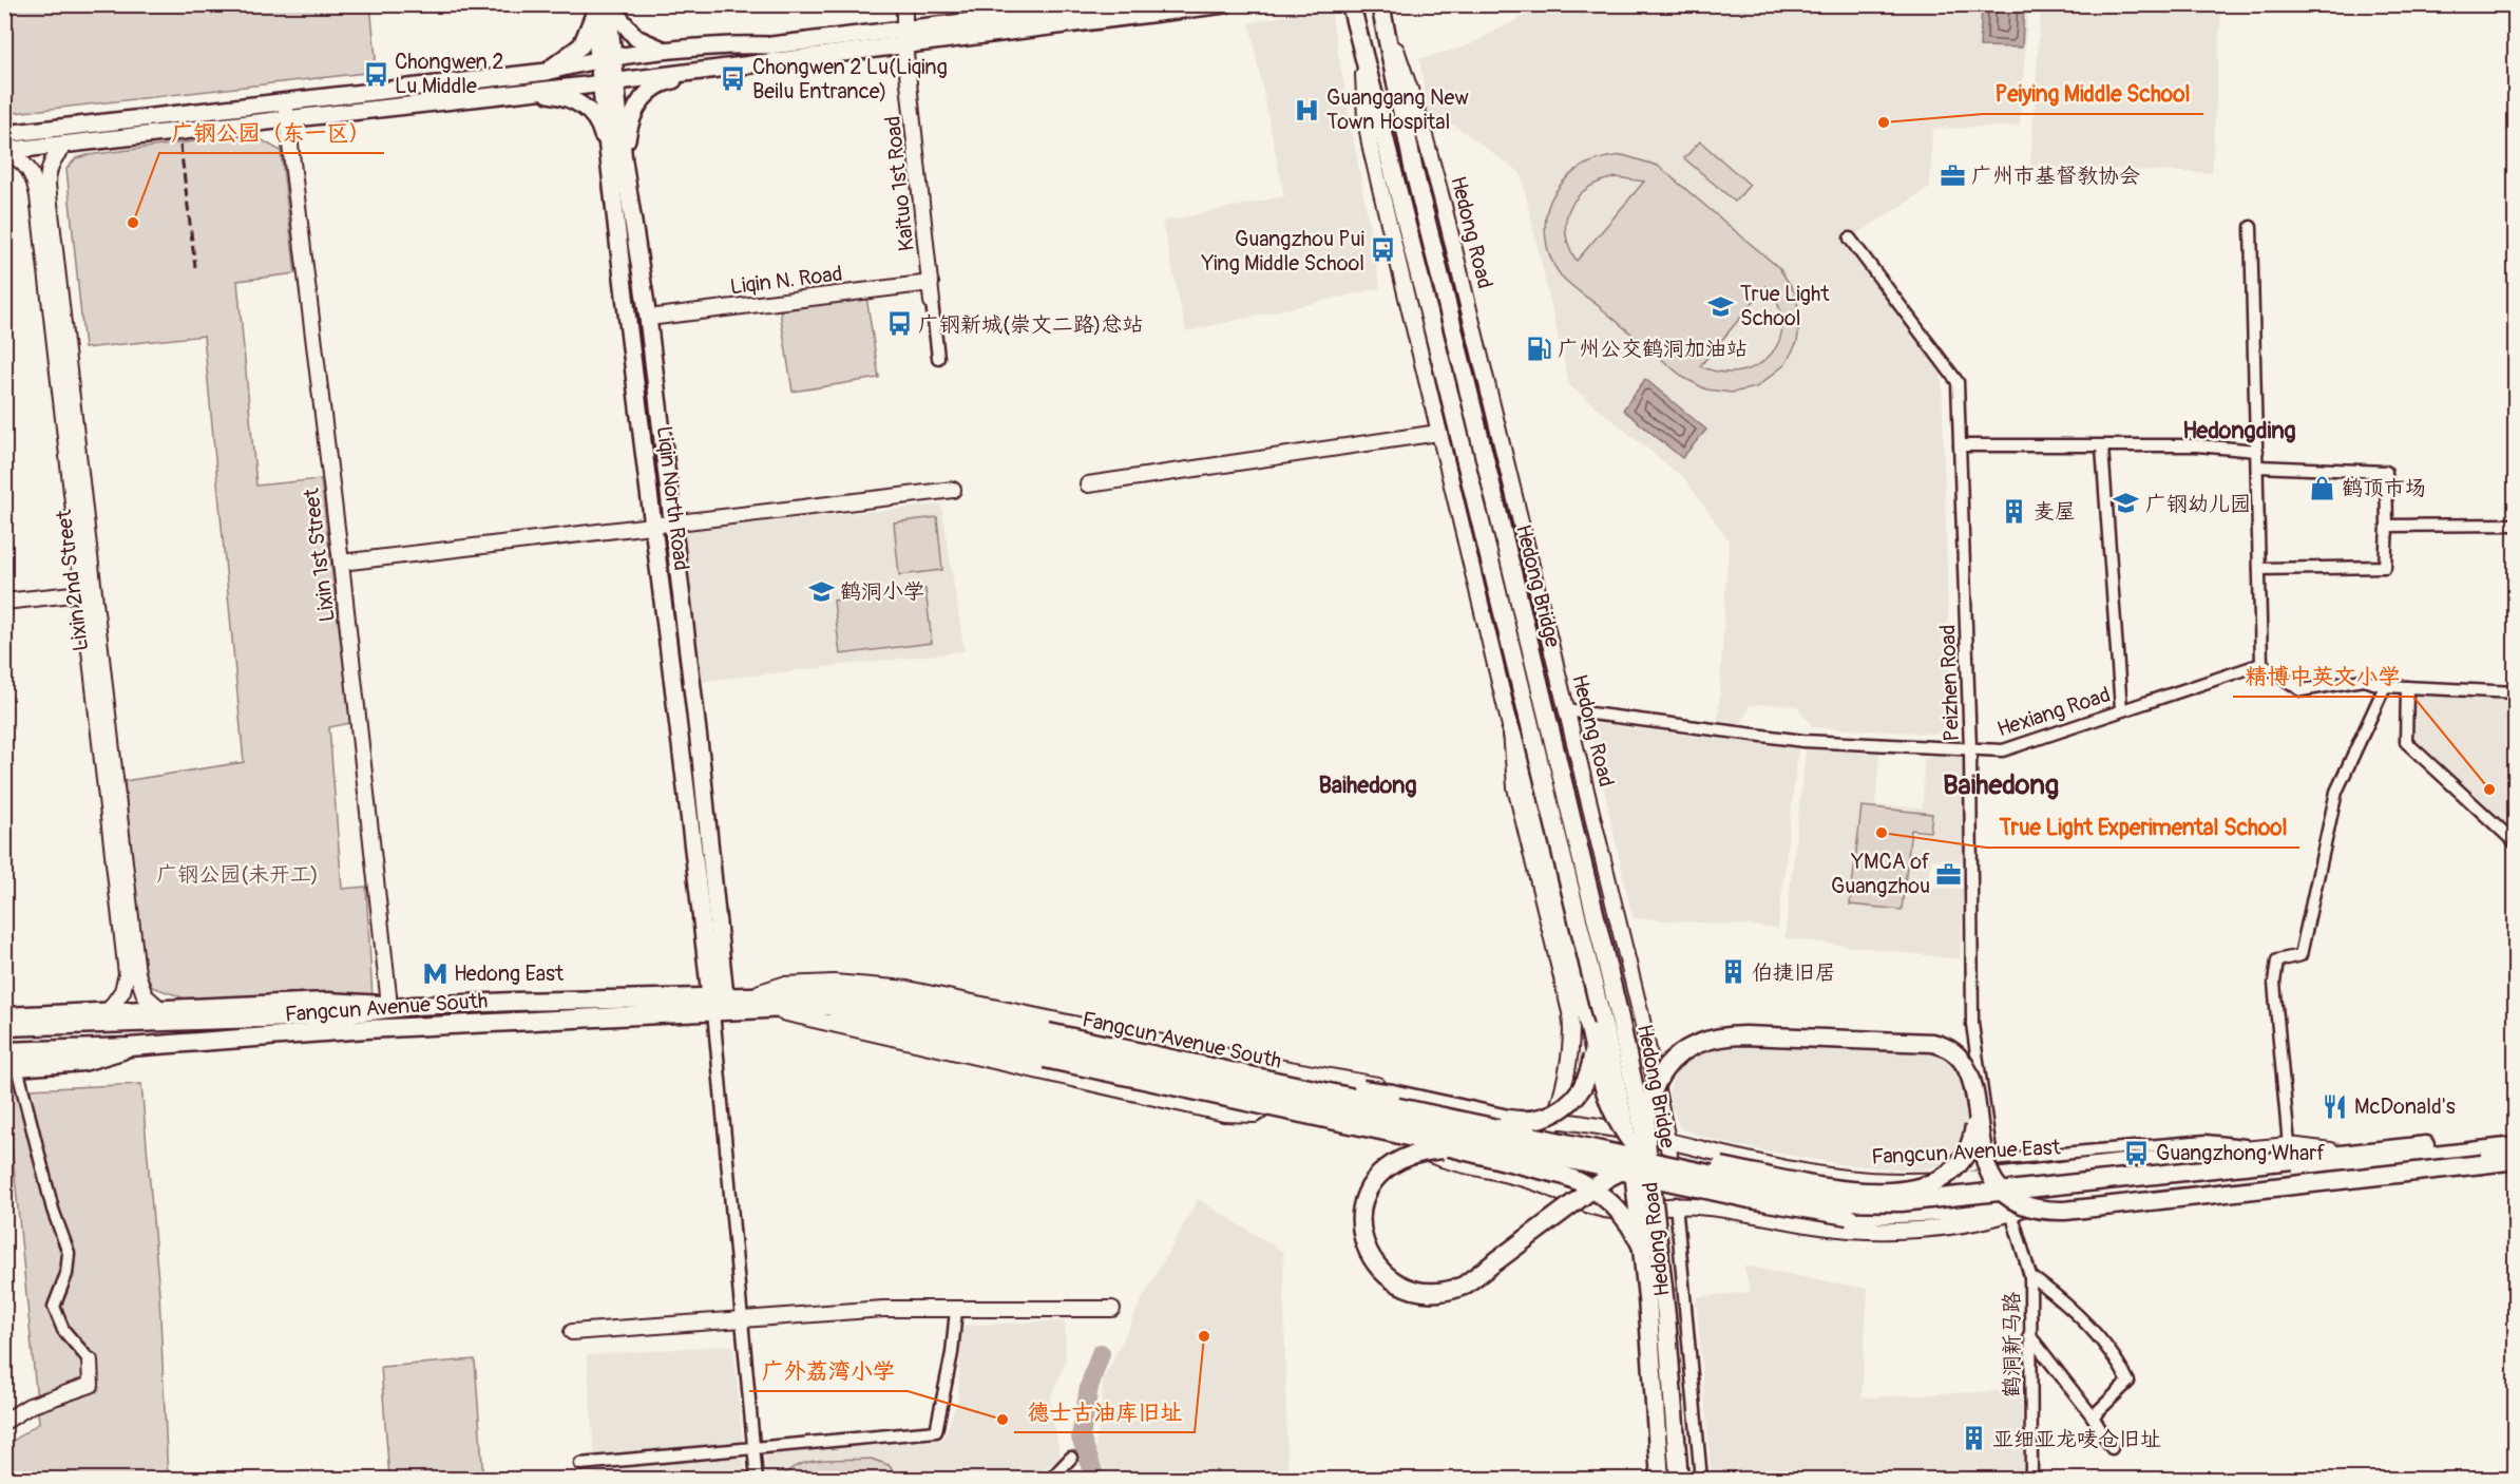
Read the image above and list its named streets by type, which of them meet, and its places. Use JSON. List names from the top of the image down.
{
  "streets": {
    "main road": [
      "Liqin North Road",
      "Hedong Bridge",
      "Fangcun Avenue South",
      "Fangcun Avenue East"
    ],
    "street": [
      "Kaituo 1st Road",
      "Hedong Road",
      "Liqin N. Road",
      "Lixin 1st Street",
      "Lixin 2nd Street",
      "Peizhen Road",
      "Hexiang Road",
      "鹤洞新马路"
    ]
  },
  "crossings": [
    ["Kaituo 1st Road", "Liqin N. Road"],
    ["Hedong Road", "Hedong Bridge"],
    ["Hedong Road", "Hexiang Road"],
    ["Hedong Road", "Fangcun Avenue East"],
    ["Liqin N. Road", "Liqin North Road"],
    ["Liqin North Road", "Fangcun Avenue South"],
    ["Lixin 1st Street", "Fangcun Avenue South"],
    ["Lixin 2nd Street", "Fangcun Avenue South"],
    ["Peizhen Road", "Hexiang Road"],
    ["Fangcun Avenue South", "Fangcun Avenue East"]
  ],
  "districts": ["Hedongding", "Baihedong", "Baihedong"],
  "parks": ["广钢公园(未开工)"],
  "places": {
    "bus stop": [
      "Chongwen 2 Lu Middle",
      "Chongwen 2 Lu(Liqing Beilu Entrance)",
      "Guangzhou Pui Ying Middle School",
      "广钢新城(崇文二路)总站",
      "Guangzhong Wharf"
    ],
    "hospital": ["Guanggang New Town Hospital"],
    "other": [
      "Peiying Middle School",
      "广钢公园（东一区）",
      "精博中英文小学",
      "True Light Experimental School",
      "德士古油库旧址",
      "广外荔湾小学"
    ],
    "office": ["广州市基督教协会", "YMCA of Guangzhou"],
    "school or university": ["True Light School", "广钢幼儿园", "鹤洞小学"],
    "fuel station": ["广州公交鹤洞加油站"],
    "shop": ["鹤顶市场"],
    "building": ["麦屋", "伯捷旧居", "亚细亚龙唛仓旧址"],
    "metro station": ["Hedong East"],
    "restaurant": ["McDonald's"]
  }
}
